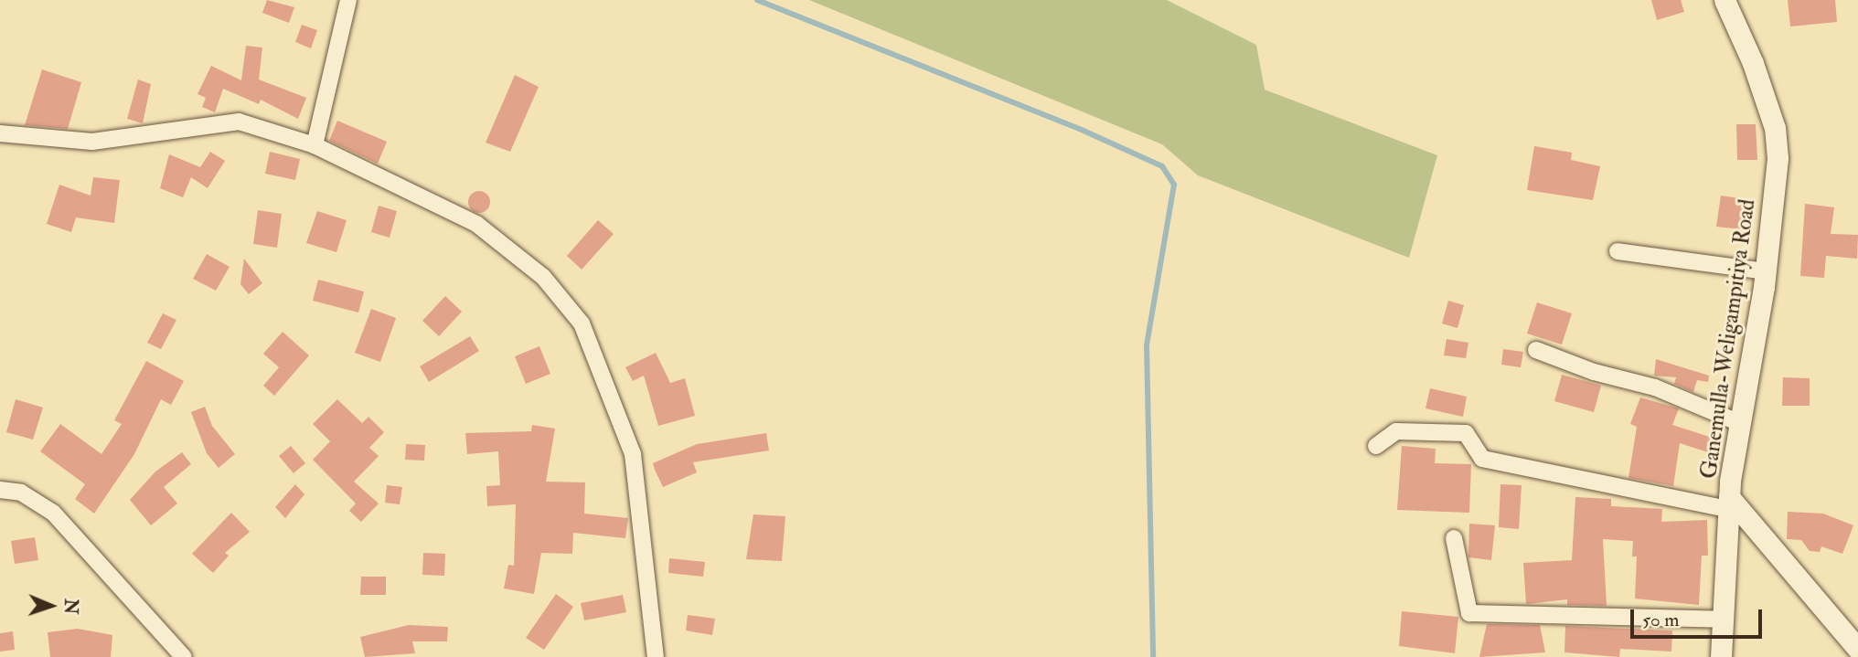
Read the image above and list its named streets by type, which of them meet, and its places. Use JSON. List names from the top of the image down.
{
  "streets": {
    "street": ["Ganemulla-Weligampitiya Road"]
  },
  "scale_bar": "50 m",
  "north": "right"
}
